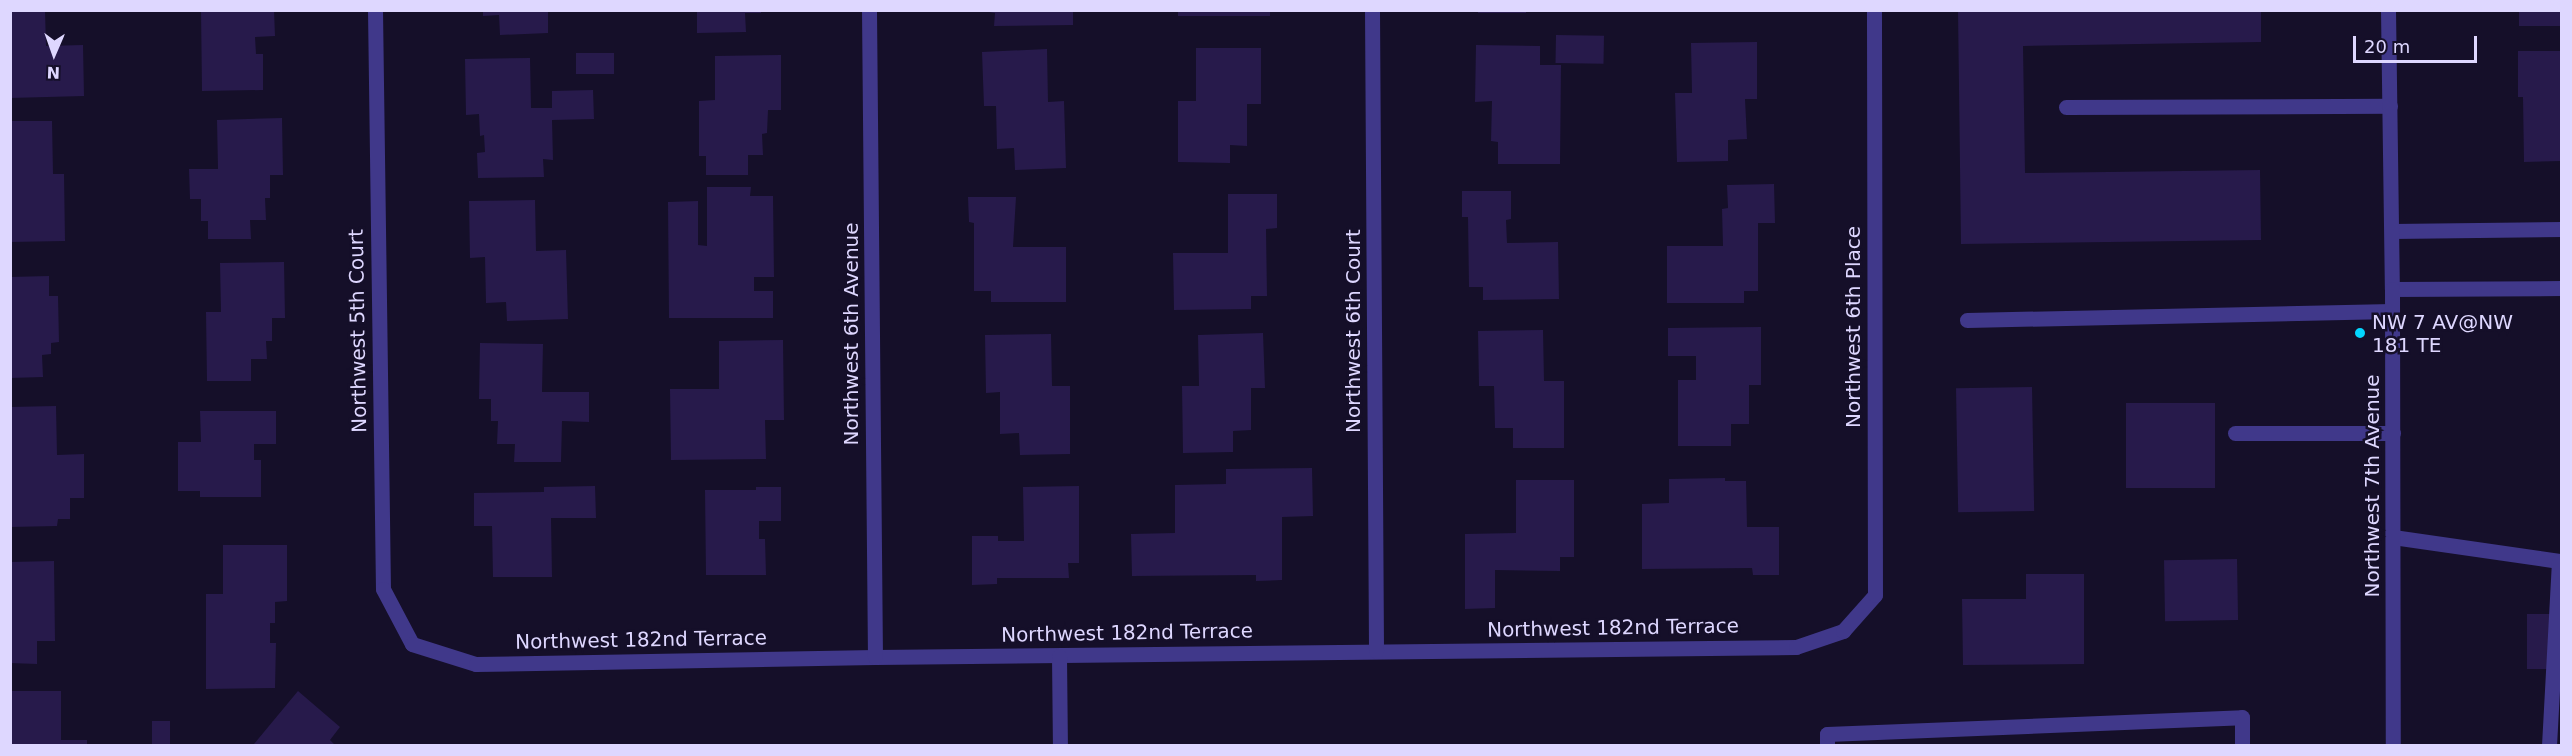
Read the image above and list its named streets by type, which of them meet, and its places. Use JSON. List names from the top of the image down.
{
  "streets": {
    "street": [
      "Northwest 6th Place",
      "Northwest 5th Court",
      "Northwest 6th Court",
      "Northwest 6th Avenue",
      "Northwest 7th Avenue",
      "Northwest 182nd Terrace"
    ]
  },
  "crossings": [
    ["Northwest 6th Place", "Northwest 182nd Terrace"],
    ["Northwest 5th Court", "Northwest 182nd Terrace"],
    ["Northwest 6th Court", "Northwest 182nd Terrace"],
    ["Northwest 6th Avenue", "Northwest 182nd Terrace"]
  ],
  "places": ["NW 7 AV@NW 181 TE"],
  "scale_bar": "20 m",
  "north": "bottom"
}
